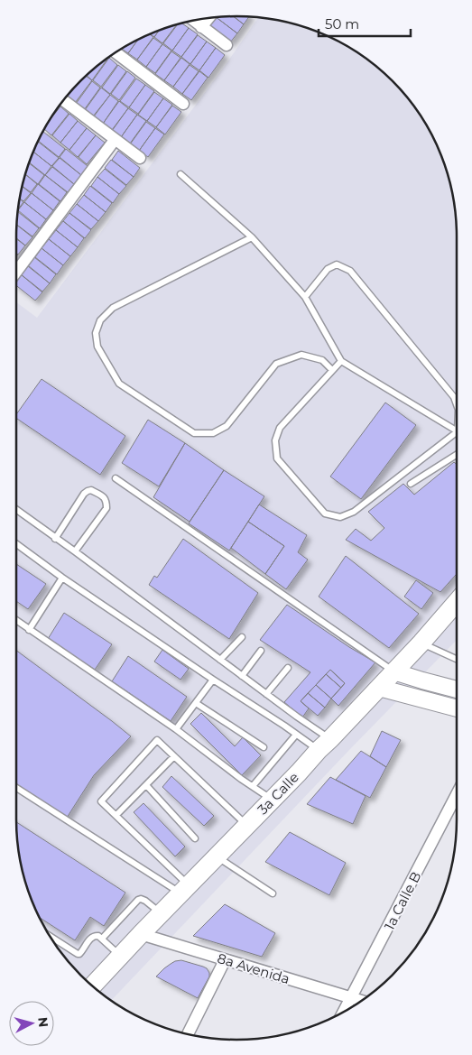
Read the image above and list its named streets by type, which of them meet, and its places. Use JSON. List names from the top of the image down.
{
  "streets": {
    "main road": ["3a Calle"],
    "street": ["1a Calle B", "8a Avenida"]
  },
  "crossings": [
    ["3a Calle", "8a Avenida"],
    ["1a Calle B", "8a Avenida"]
  ],
  "scale_bar": "50 m",
  "north": "right"
}
